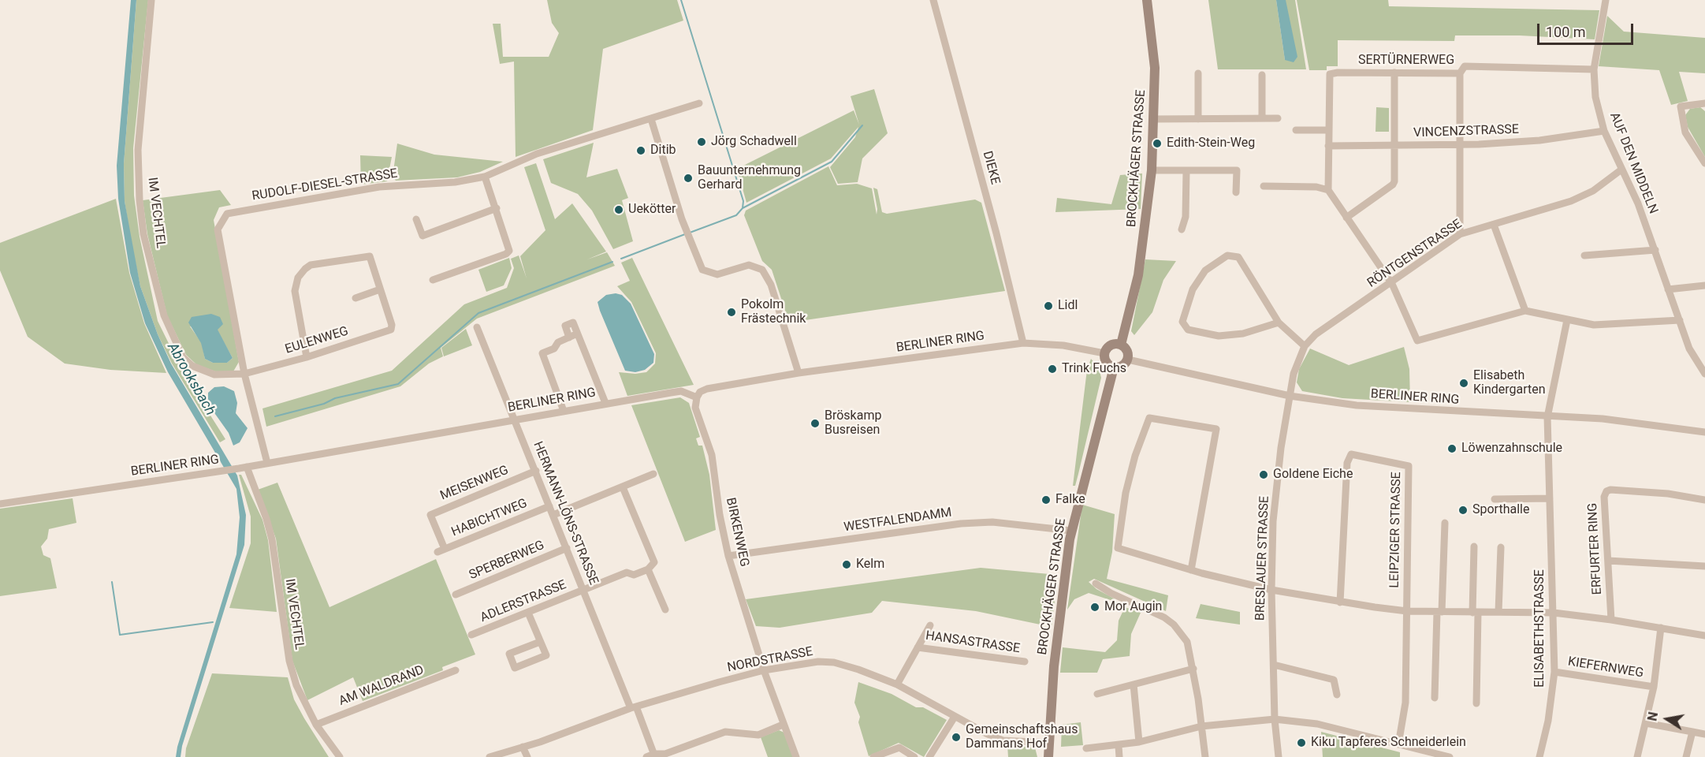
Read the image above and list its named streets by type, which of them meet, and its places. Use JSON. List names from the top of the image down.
{
  "streets": {
    "street": [
      "SERTÜRNERWEG",
      "VINCENZSTRASSE",
      "BROCKHÄGER STRASSE",
      "AUF DEN MIDDELN",
      "DIEKE",
      "RUDOLF-DIESEL-STRASSE",
      "IM VECHTEL",
      "RÖNTGENSTRASSE",
      "EULENWEG",
      "BERLINER RING",
      "MEISENWEG",
      "HERMANN-LÖNS-STRASSE",
      "HABICHTWEG",
      "WESTFALENDAMM",
      "LEIPZIGER STRASSE",
      "BIRKENWEG",
      "ERFURTER RING",
      "BRESLAUER STRASSE",
      "SPERBERWEG",
      "ADLERSTRASSE",
      "ELISABETHSTRASSE",
      "HANSASTRASSE",
      "NORDSTRASSE",
      "KIEFERNWEG",
      "AM WALDRAND"
    ]
  },
  "crossings": [
    ["SERTÜRNERWEG", "AUF DEN MIDDELN"],
    ["VINCENZSTRASSE", "AUF DEN MIDDELN"],
    ["BROCKHÄGER STRASSE", "BERLINER RING"],
    ["BROCKHÄGER STRASSE", "WESTFALENDAMM"],
    ["BROCKHÄGER STRASSE", "NORDSTRASSE"],
    ["AUF DEN MIDDELN", "RÖNTGENSTRASSE"],
    ["DIEKE", "BERLINER RING"],
    ["RUDOLF-DIESEL-STRASSE", "IM VECHTEL"],
    ["RUDOLF-DIESEL-STRASSE", "EULENWEG"],
    ["RUDOLF-DIESEL-STRASSE", "BERLINER RING"],
    ["IM VECHTEL", "EULENWEG"],
    ["IM VECHTEL", "BERLINER RING"],
    ["IM VECHTEL", "AM WALDRAND"],
    ["RÖNTGENSTRASSE", "BERLINER RING"],
    ["RÖNTGENSTRASSE", "BRESLAUER STRASSE"],
    ["BERLINER RING", "HERMANN-LÖNS-STRASSE"],
    ["BERLINER RING", "BIRKENWEG"],
    ["BERLINER RING", "BRESLAUER STRASSE"],
    ["BERLINER RING", "ELISABETHSTRASSE"],
    ["MEISENWEG", "HERMANN-LÖNS-STRASSE"],
    ["MEISENWEG", "HABICHTWEG"],
    ["HERMANN-LÖNS-STRASSE", "HABICHTWEG"],
    ["HERMANN-LÖNS-STRASSE", "SPERBERWEG"],
    ["HERMANN-LÖNS-STRASSE", "ADLERSTRASSE"],
    ["HERMANN-LÖNS-STRASSE", "NORDSTRASSE"],
    ["WESTFALENDAMM", "BIRKENWEG"],
    ["BIRKENWEG", "NORDSTRASSE"],
    ["ELISABETHSTRASSE", "KIEFERNWEG"],
    ["HANSASTRASSE", "NORDSTRASSE"]
  ],
  "water": ["Abrooksbach"],
  "places": [
    "Jörg Schadwell",
    "Edith-Stein-Weg",
    "Ditib",
    "Bauunternehmung Gerhard",
    "Uekötter",
    "Lidl",
    "Pokolm Frästechnik",
    "Trink Fuchs",
    "Elisabeth Kindergarten",
    "Bröskamp Busreisen",
    "Löwenzahnschule",
    "Goldene Eiche",
    "Falke",
    "Sporthalle",
    "Kelm",
    "Mor Augin",
    "Gemeinschaftshaus Dammans Hof",
    "Kiku Tapferes Schneiderlein"
  ],
  "scale_bar": "100 m",
  "north": "left"
}
